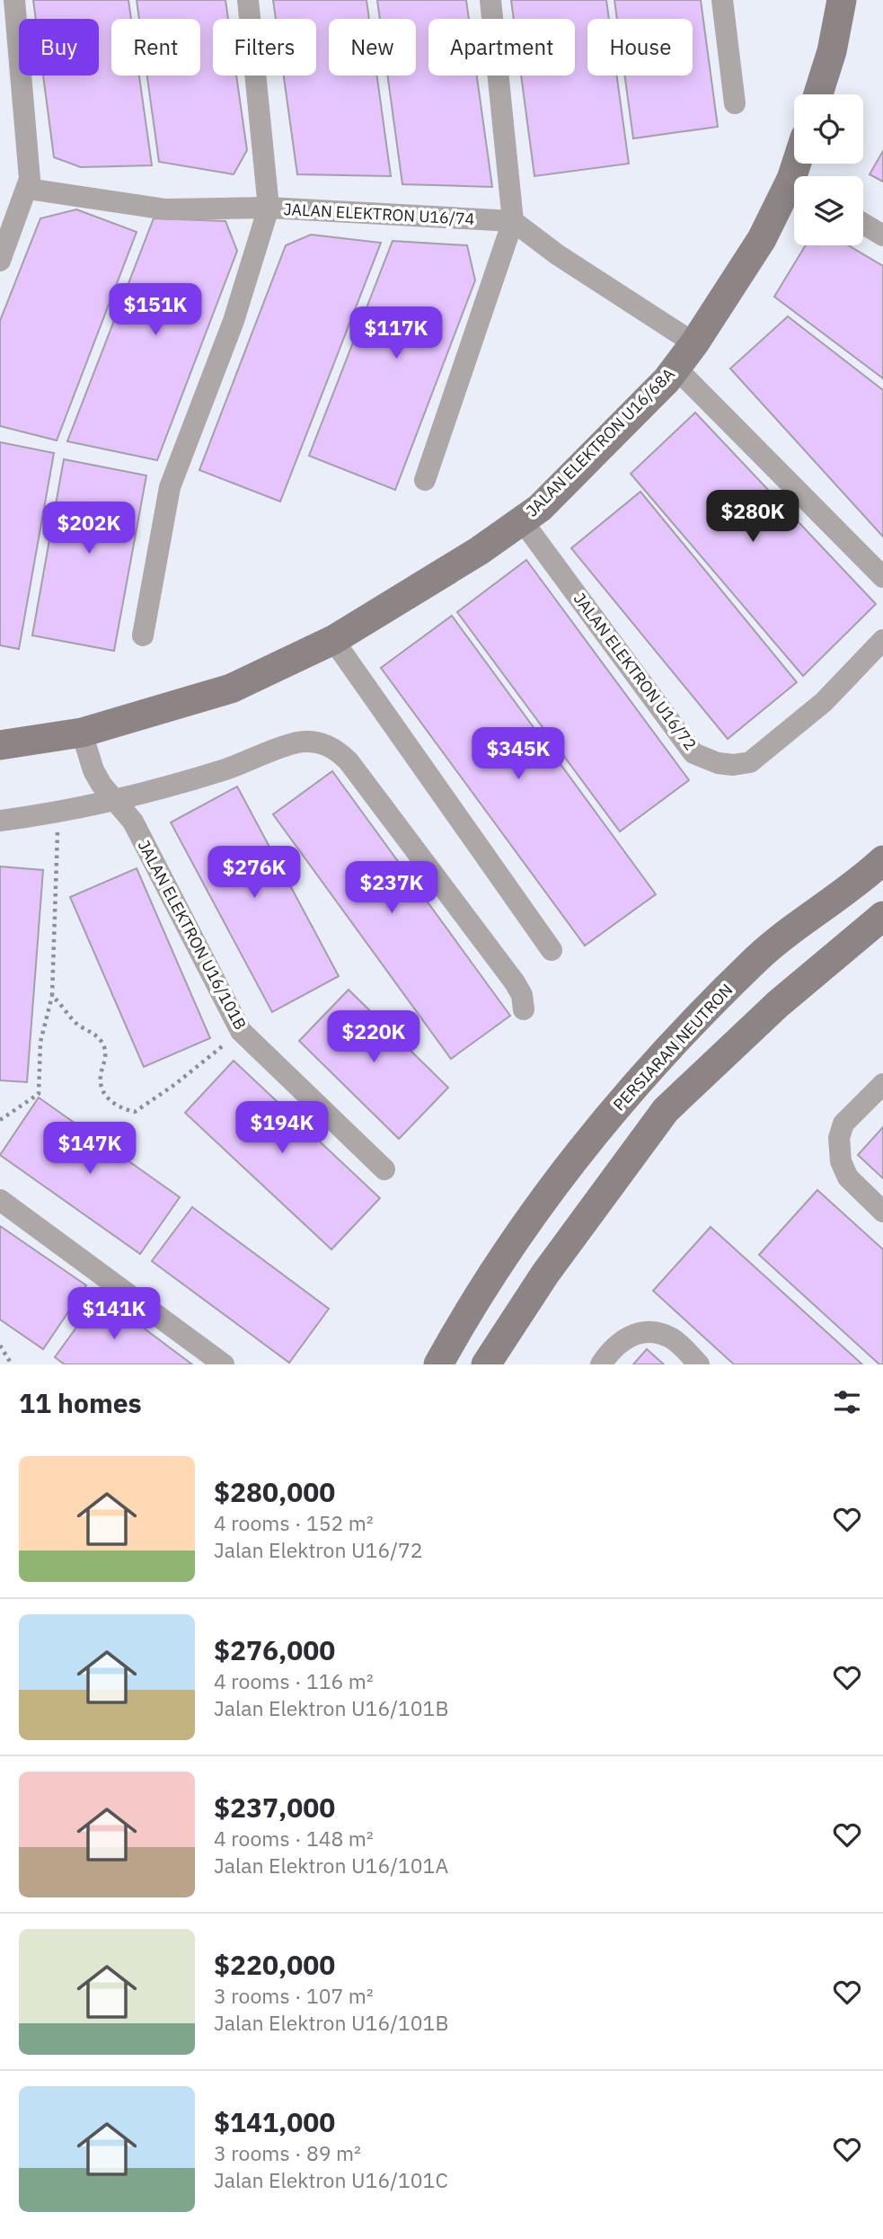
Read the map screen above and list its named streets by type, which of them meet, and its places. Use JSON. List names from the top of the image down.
{
  "streets": {
    "street": [
      "JALAN ELEKTRON U16/74",
      "JALAN ELEKTRON U16/68A",
      "JALAN ELEKTRON U16/72",
      "JALAN ELEKTRON U16/101B",
      "PERSIARAN NEUTRON"
    ]
  },
  "crossings": [
    ["JALAN ELEKTRON U16/68A", "JALAN ELEKTRON U16/72"],
    ["JALAN ELEKTRON U16/68A", "JALAN ELEKTRON U16/101B"]
  ],
  "page": {
    "chip": [
      "Buy",
      "Rent",
      "Filters",
      "New",
      "Apartment",
      "House"
    ],
    "price": [
      "$151K",
      "$117K",
      "$280K",
      "$202K",
      "$345K",
      "$276K",
      "$237K",
      "$220K",
      "$194K",
      "$147K",
      "$141K"
    ],
    "heading": "11 homes",
    "list": [
      {
        "name": "$280,000",
        "note": "4 rooms · 152 m² · Jalan Elektron U16/72"
      },
      {
        "name": "$276,000",
        "note": "4 rooms · 116 m² · Jalan Elektron U16/101B"
      },
      {
        "name": "$237,000",
        "note": "4 rooms · 148 m² · Jalan Elektron U16/101A"
      },
      {
        "name": "$220,000",
        "note": "3 rooms · 107 m² · Jalan Elektron U16/101B"
      },
      {
        "name": "$141,000",
        "note": "3 rooms · 89 m² · Jalan Elektron U16/101C"
      }
    ]
  }
}
